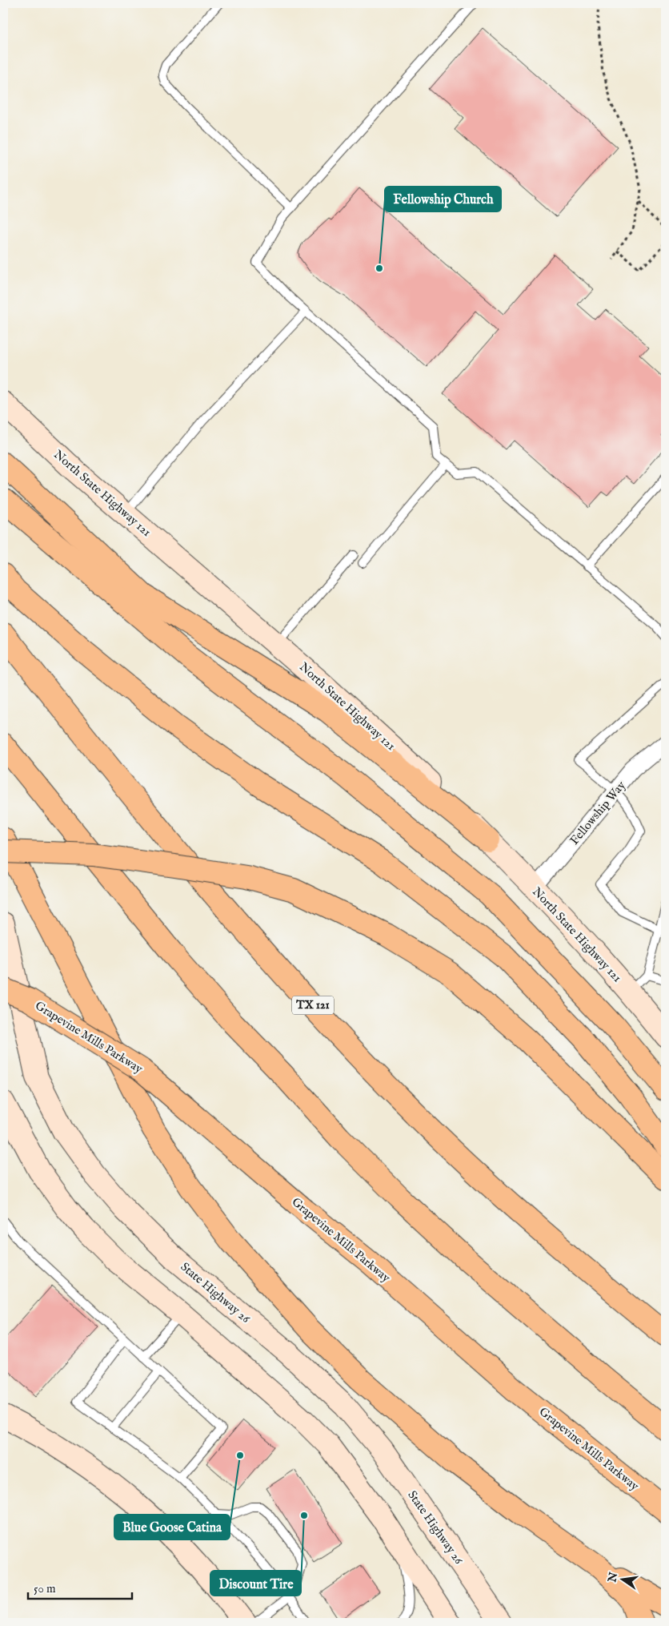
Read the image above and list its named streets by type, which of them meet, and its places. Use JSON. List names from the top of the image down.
{
  "streets": {
    "highway": ["TX 121", "Grapevine Mills Parkway"],
    "main road": ["North State Highway 121", "State Highway 26"],
    "street": ["Fellowship Way"]
  },
  "crossings": [
    ["North State Highway 121", "Fellowship Way"]
  ],
  "places": ["Fellowship Church", "Blue Goose Catina", "Discount Tire"],
  "scale_bar": "50 m",
  "north": "left"
}
